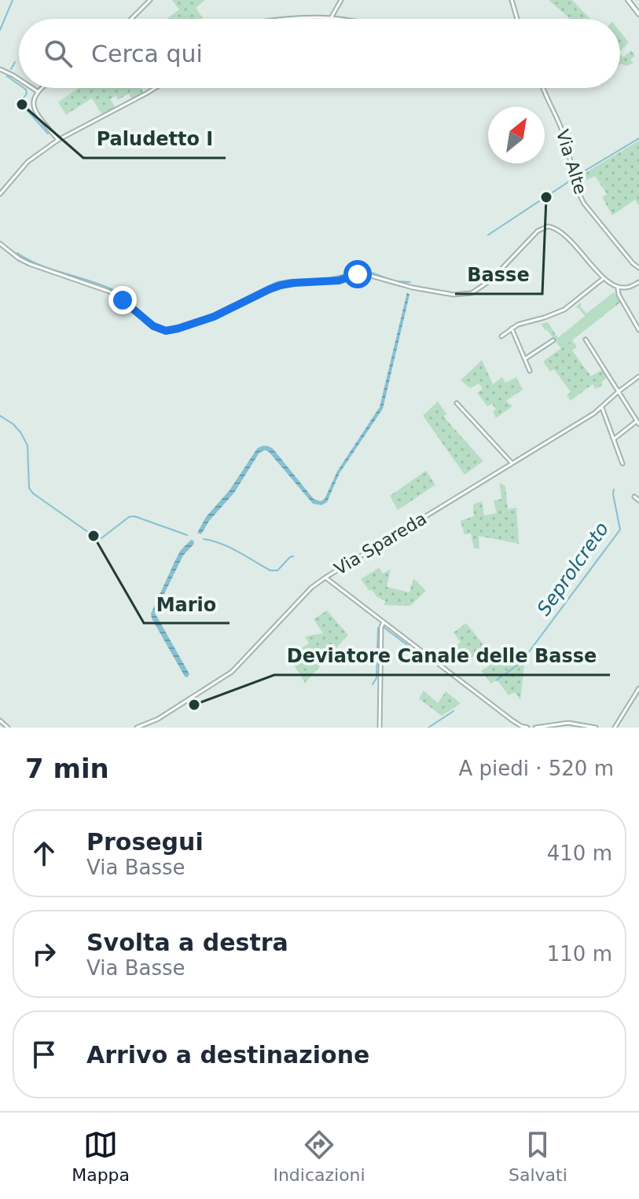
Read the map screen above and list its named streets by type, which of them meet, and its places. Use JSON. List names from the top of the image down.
{
  "streets": {
    "street": ["Via Alte", "Via Spareda"]
  },
  "water": ["Seprolcreto"],
  "places": [
    "Paludetto I",
    "Basse",
    "Mario",
    "Deviatore Canale delle Basse"
  ],
  "north": "top right",
  "page": {
    "search": "Cerca qui",
    "heading": ["7 min", "A piedi · 520 m"],
    "list": [
      ["Prosegui", "Via Basse", "410 m"],
      ["Svolta a destra", "Via Basse", "110 m"],
      "Arrivo a destinazione"
    ],
    "nav": ["Mappa", "Indicazioni", "Salvati"]
  }
}
